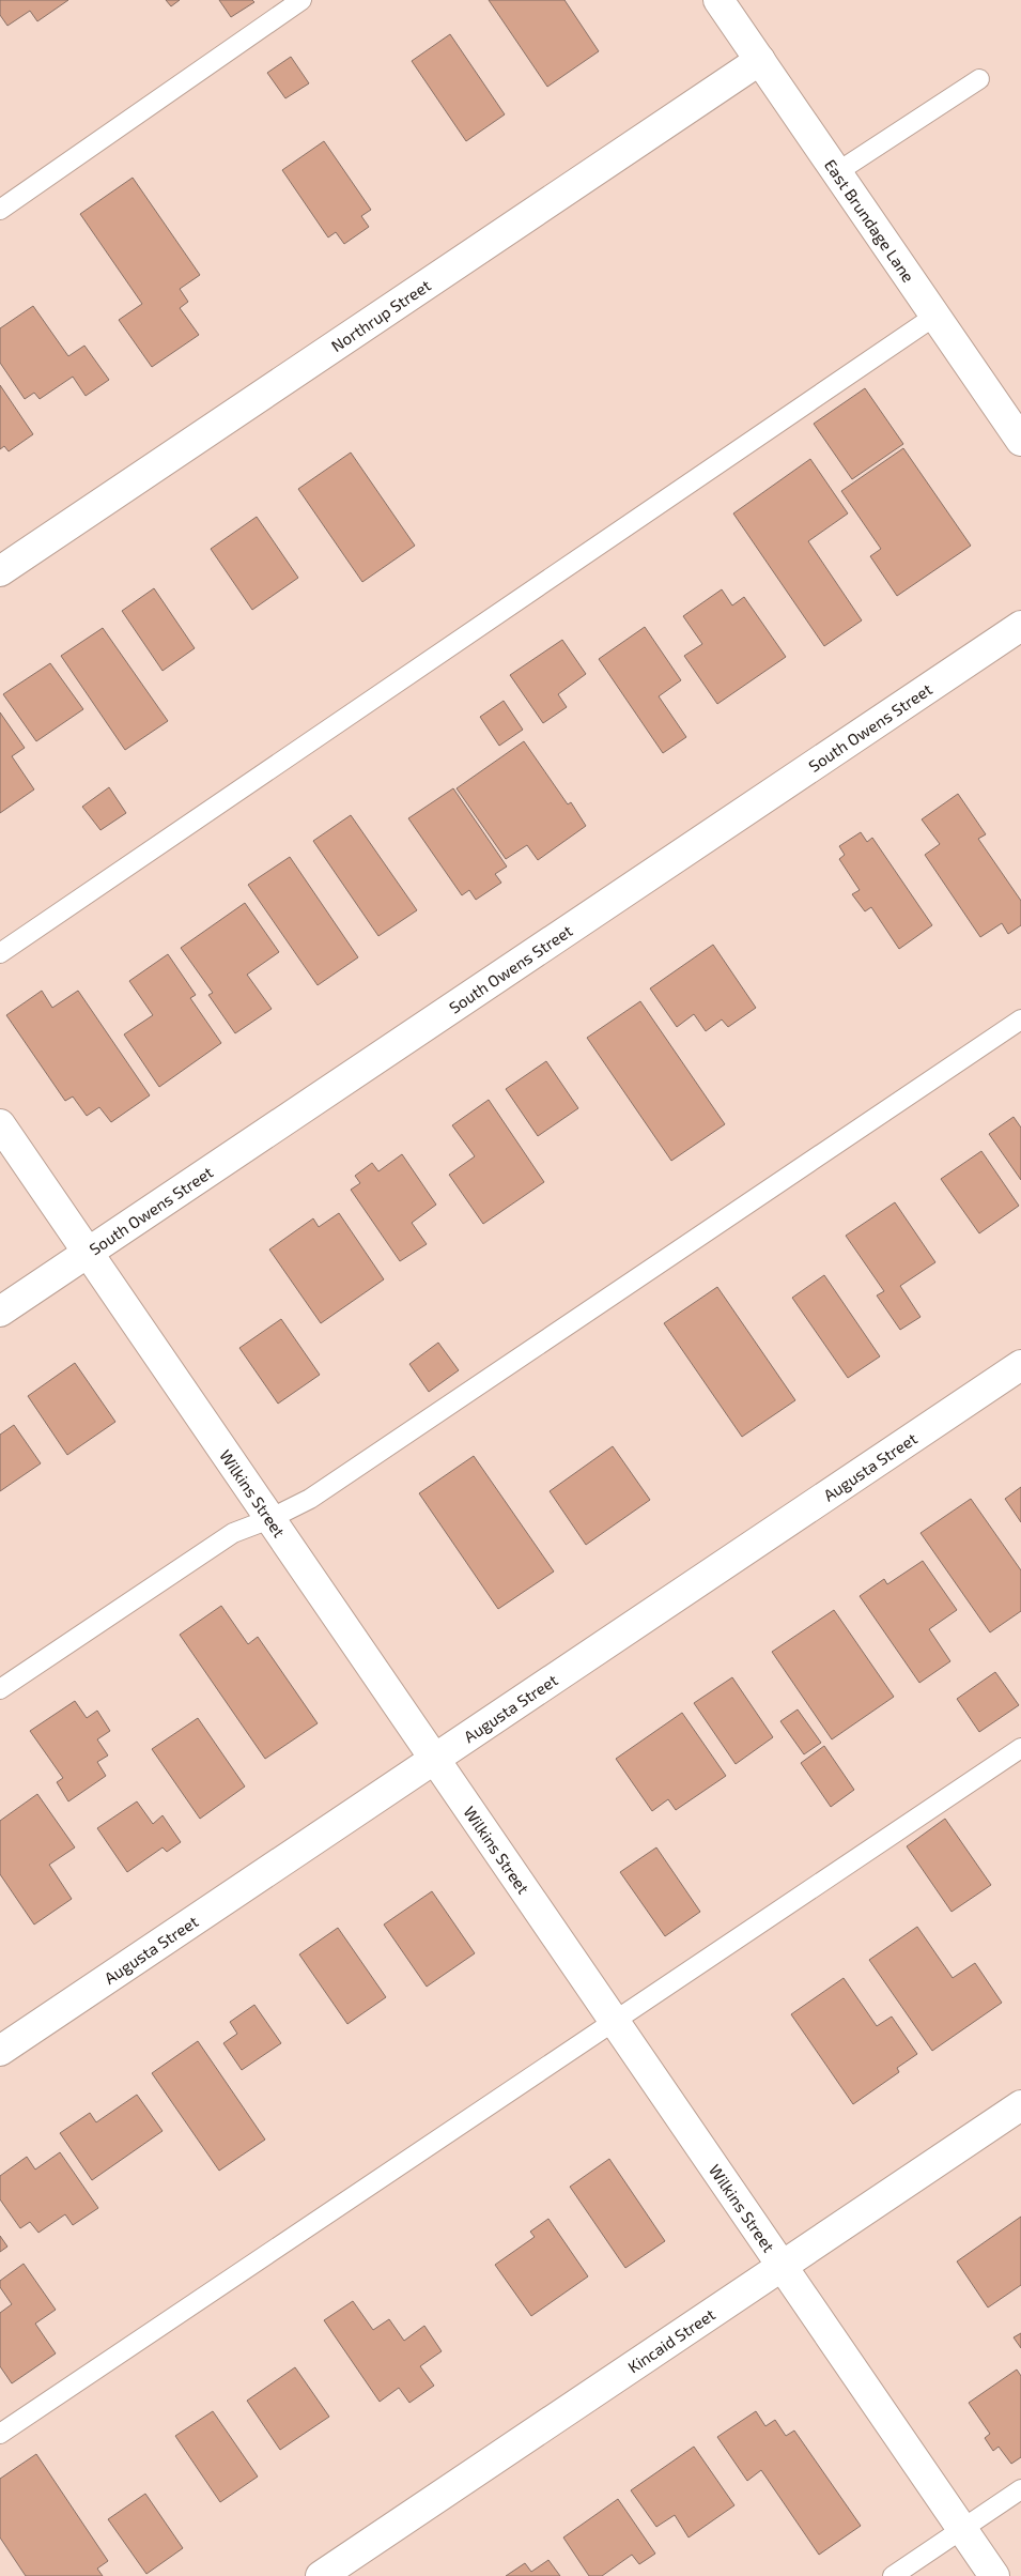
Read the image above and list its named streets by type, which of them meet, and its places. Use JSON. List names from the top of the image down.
{
  "streets": {
    "street": [
      "East Brundage Lane",
      "Northrup Street",
      "South Owens Street",
      "Augusta Street",
      "Wilkins Street",
      "Kincaid Street"
    ]
  },
  "crossings": [
    ["East Brundage Lane", "Northrup Street"],
    ["South Owens Street", "Wilkins Street"],
    ["Augusta Street", "Wilkins Street"],
    ["Wilkins Street", "Kincaid Street"]
  ]
}
